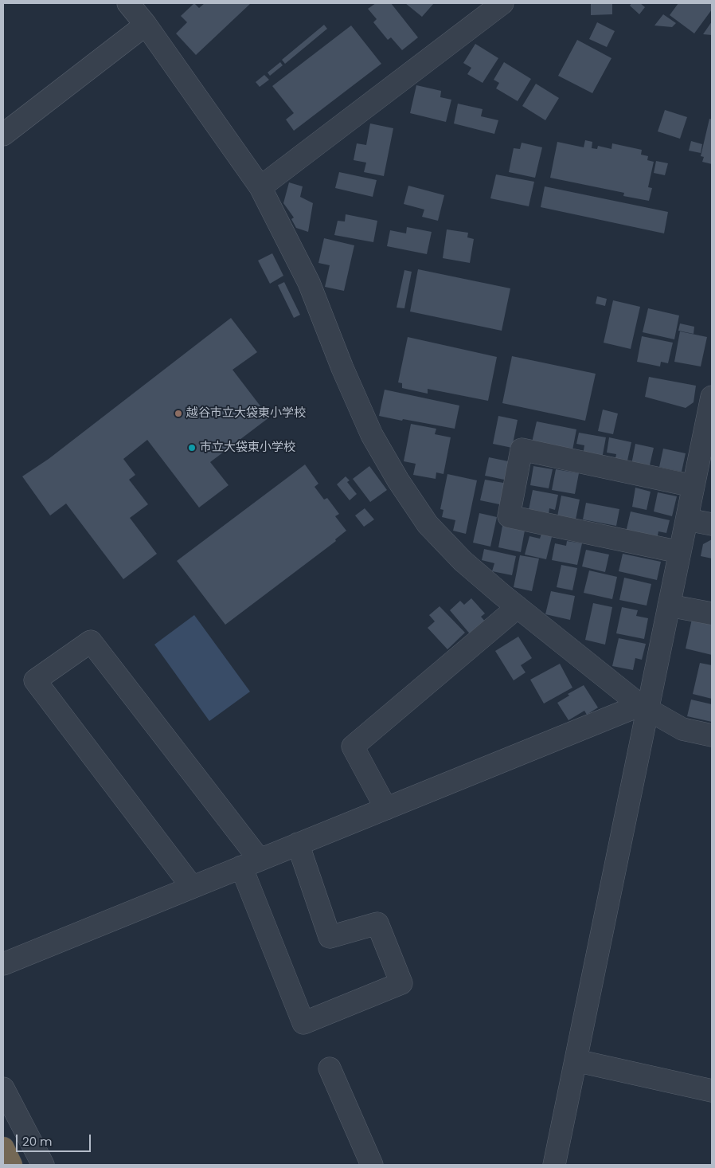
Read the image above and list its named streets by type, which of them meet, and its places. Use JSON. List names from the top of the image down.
{
  "places": ["越谷市立大袋東小学校", "市立大袋東小学校"],
  "scale_bar": "20 m"
}
